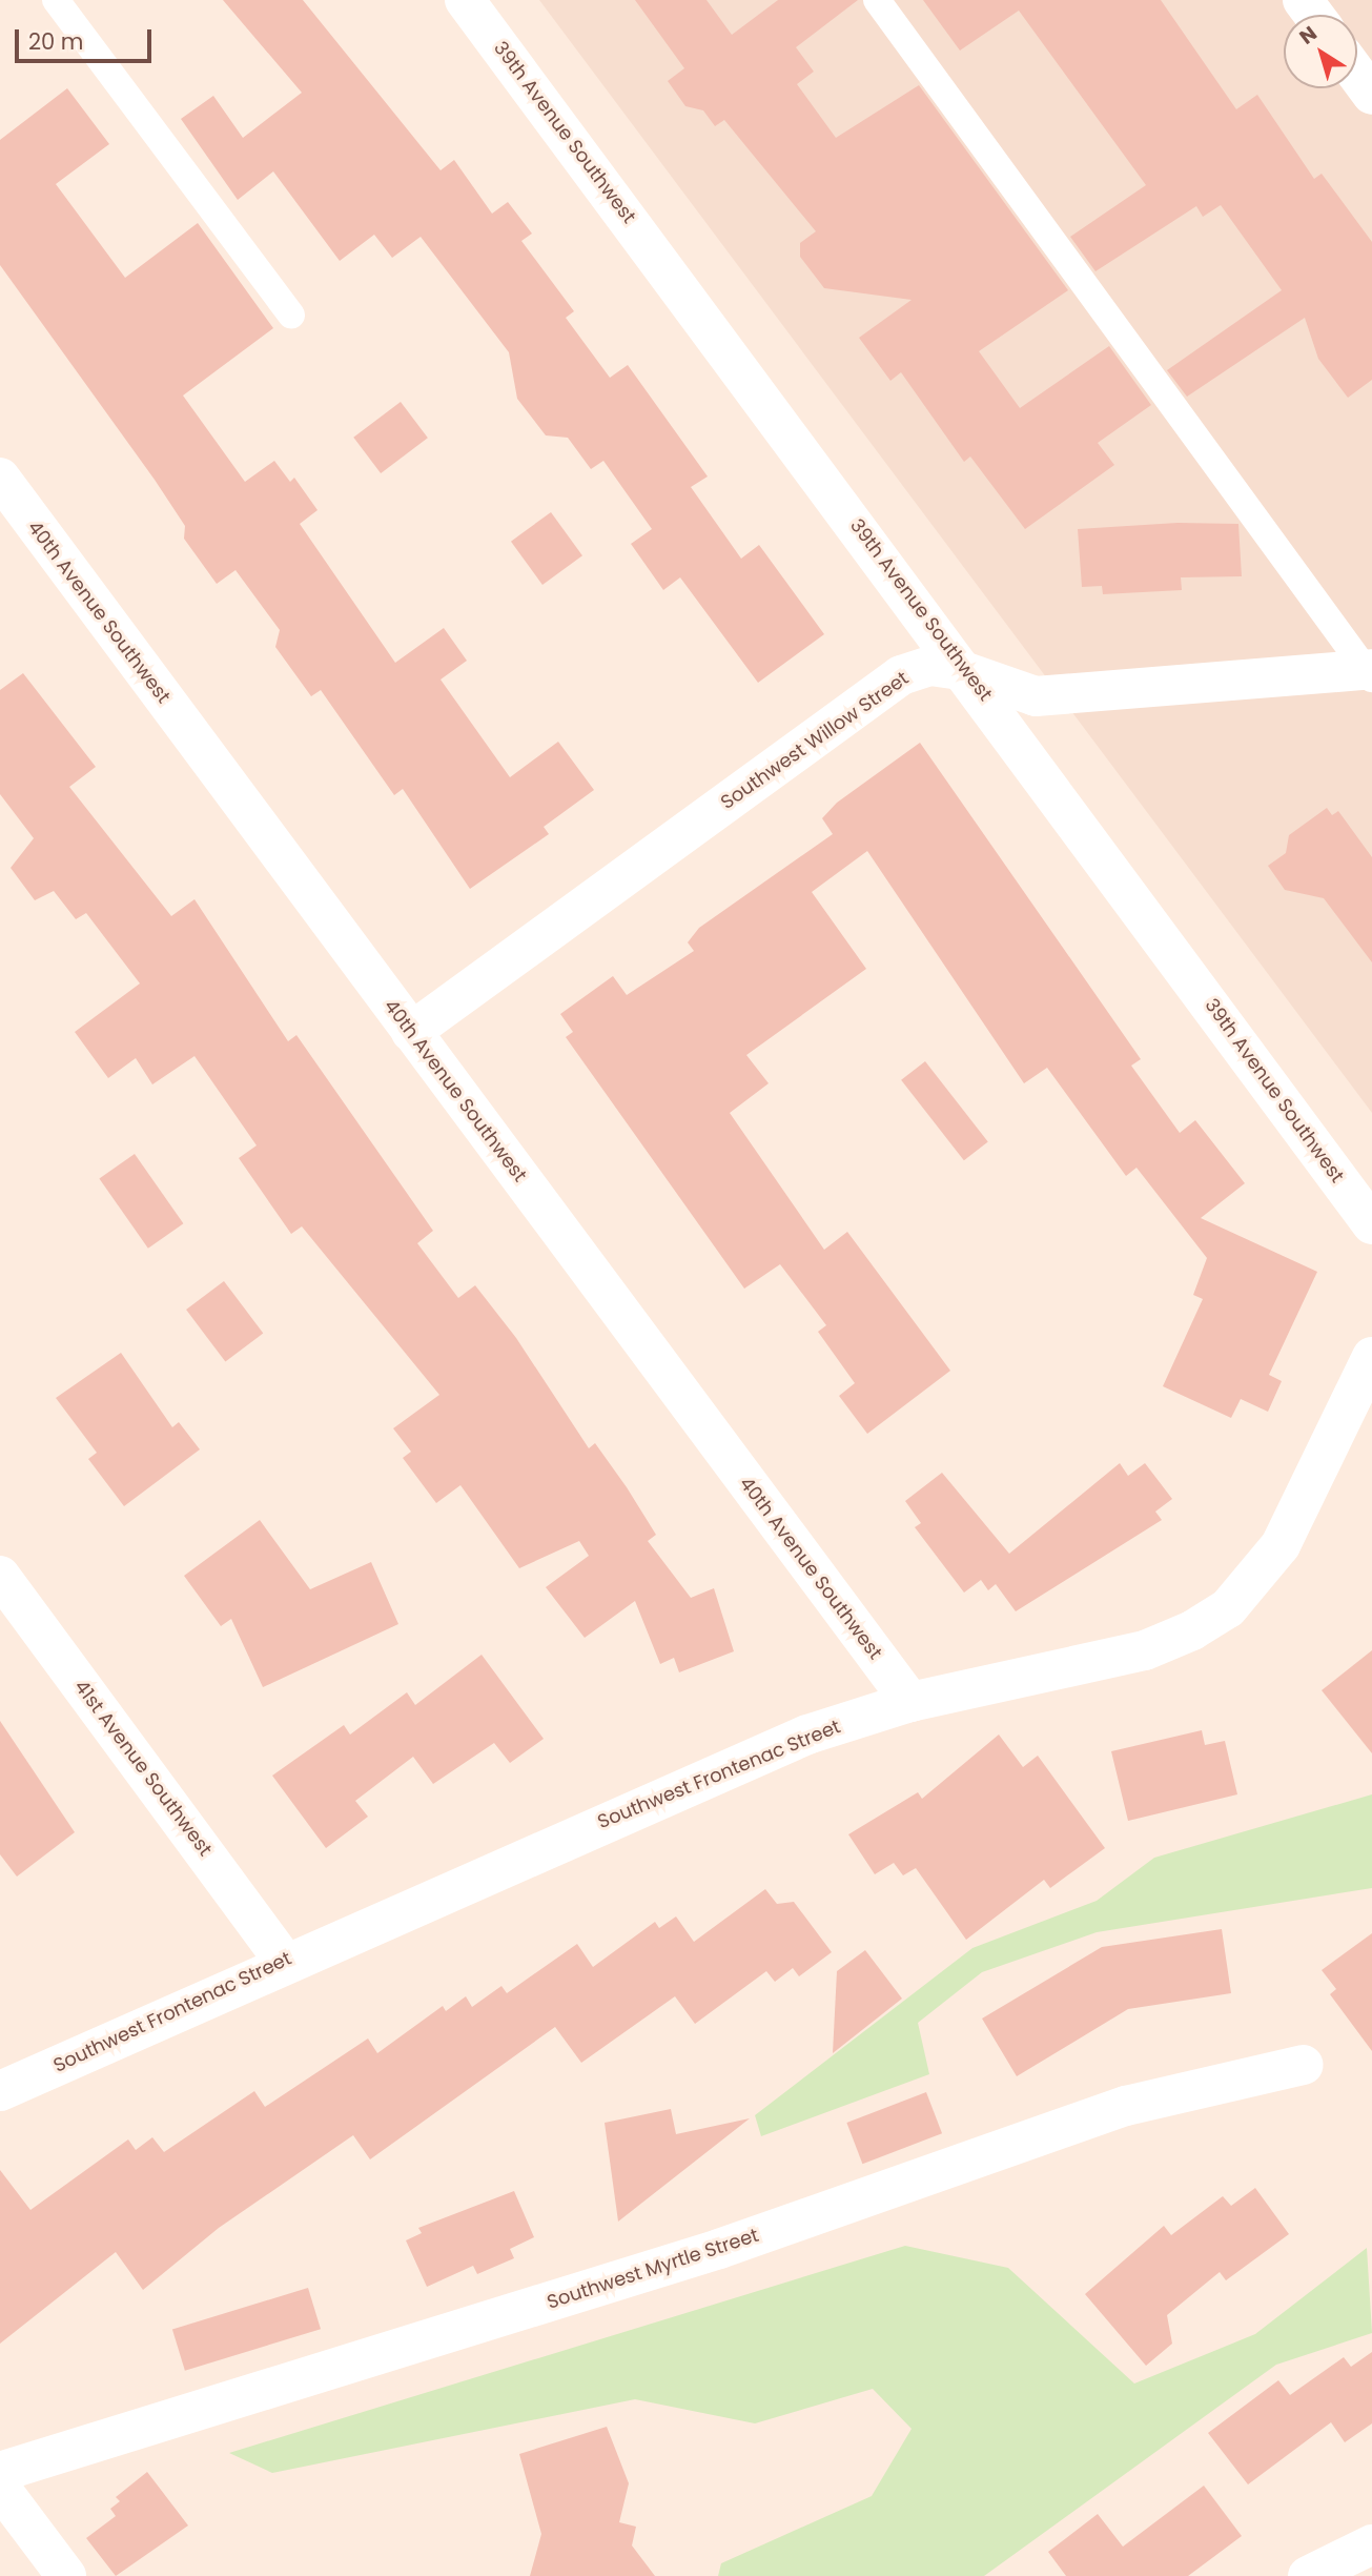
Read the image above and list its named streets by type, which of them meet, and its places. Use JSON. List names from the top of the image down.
{
  "streets": {
    "street": [
      "39th Avenue Southwest",
      "40th Avenue Southwest",
      "Southwest Willow Street",
      "41st Avenue Southwest",
      "Southwest Frontenac Street",
      "Southwest Myrtle Street"
    ]
  },
  "crossings": [
    ["39th Avenue Southwest", "Southwest Willow Street"],
    ["40th Avenue Southwest", "Southwest Willow Street"],
    ["40th Avenue Southwest", "Southwest Frontenac Street"],
    ["41st Avenue Southwest", "Southwest Frontenac Street"]
  ],
  "scale_bar": "20 m",
  "north": "top left"
}
